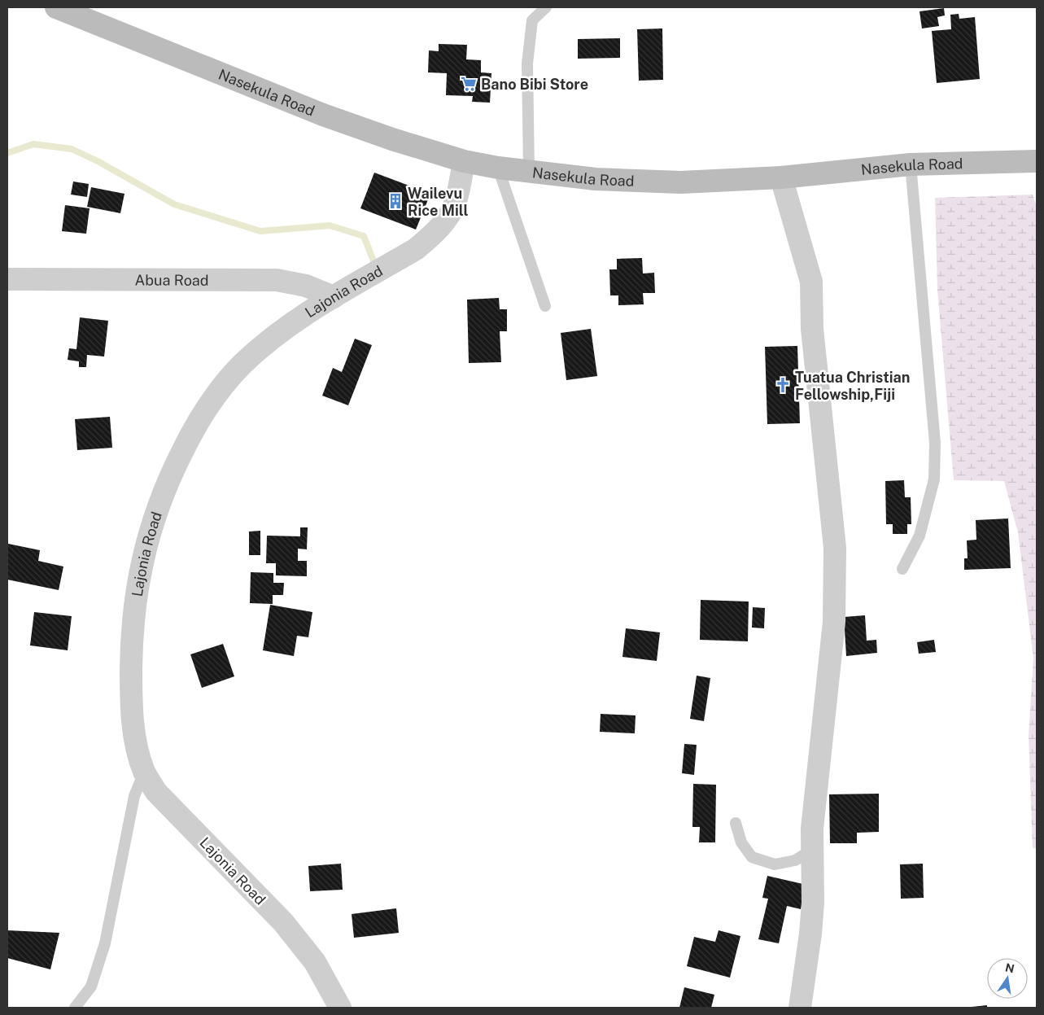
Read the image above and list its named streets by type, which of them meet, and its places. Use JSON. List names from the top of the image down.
{
  "streets": {
    "main road": ["Nasekula Road"],
    "street": ["Abua Road", "Lajonia Road"]
  },
  "crossings": [
    ["Nasekula Road", "Lajonia Road"],
    ["Abua Road", "Lajonia Road"]
  ],
  "places": {
    "supermarket": ["Bano Bibi Store"],
    "building": ["Wailevu Rice Mill"],
    "church": ["Tuatua Christian Fellowship,Fiji"]
  },
  "north": "top"
}
